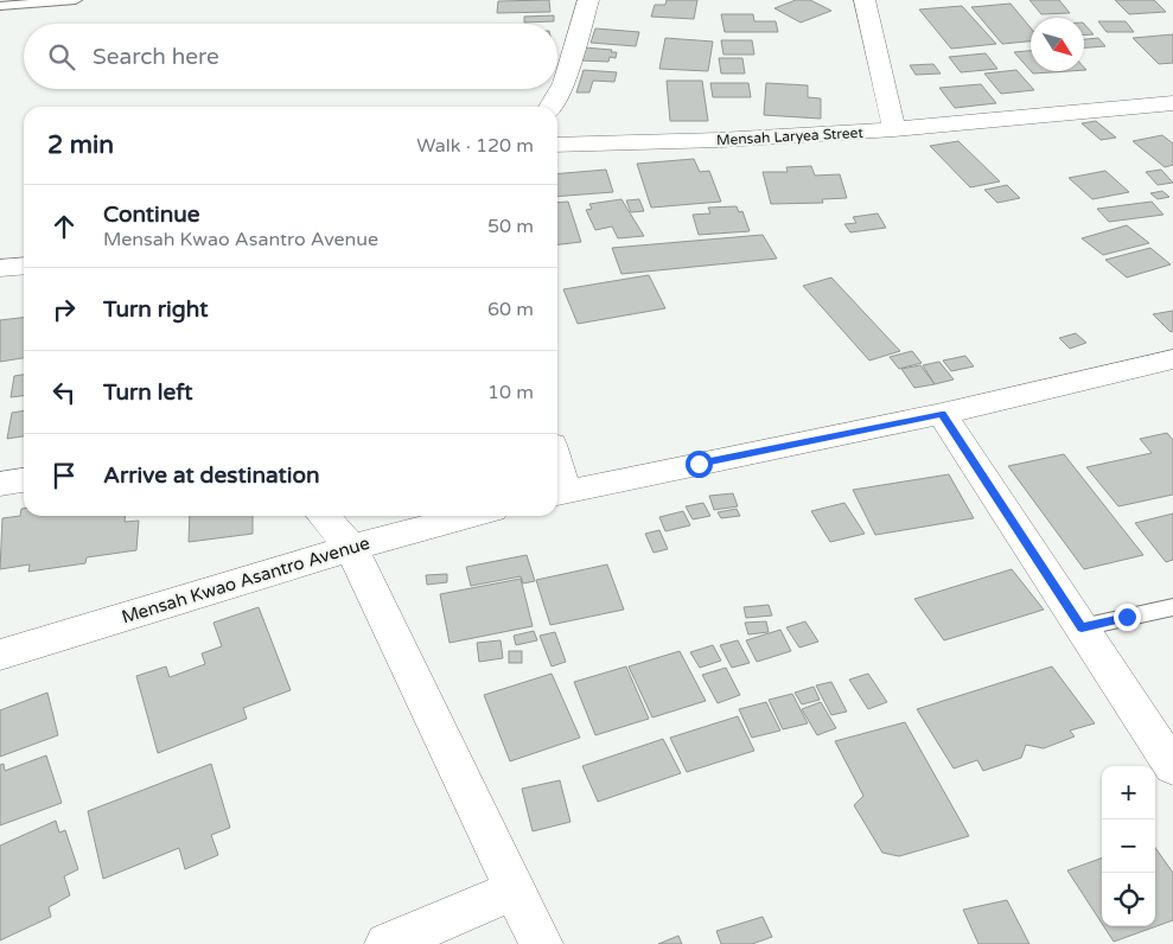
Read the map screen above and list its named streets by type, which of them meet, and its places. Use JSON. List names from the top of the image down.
{
  "streets": {
    "street": ["Mensah Laryea Street", "Mensah Kwao Asantro Avenue"]
  },
  "north": "bottom right",
  "page": {
    "search": "Search here",
    "heading": ["2 min", "Walk · 120 m"],
    "list": [
      ["Continue", "Mensah Kwao Asantro Avenue", "50 m"],
      ["Turn right", "60 m"],
      ["Turn left", "10 m"],
      "Arrive at destination"
    ],
    "map_buttons": ["+", "−"]
  }
}
